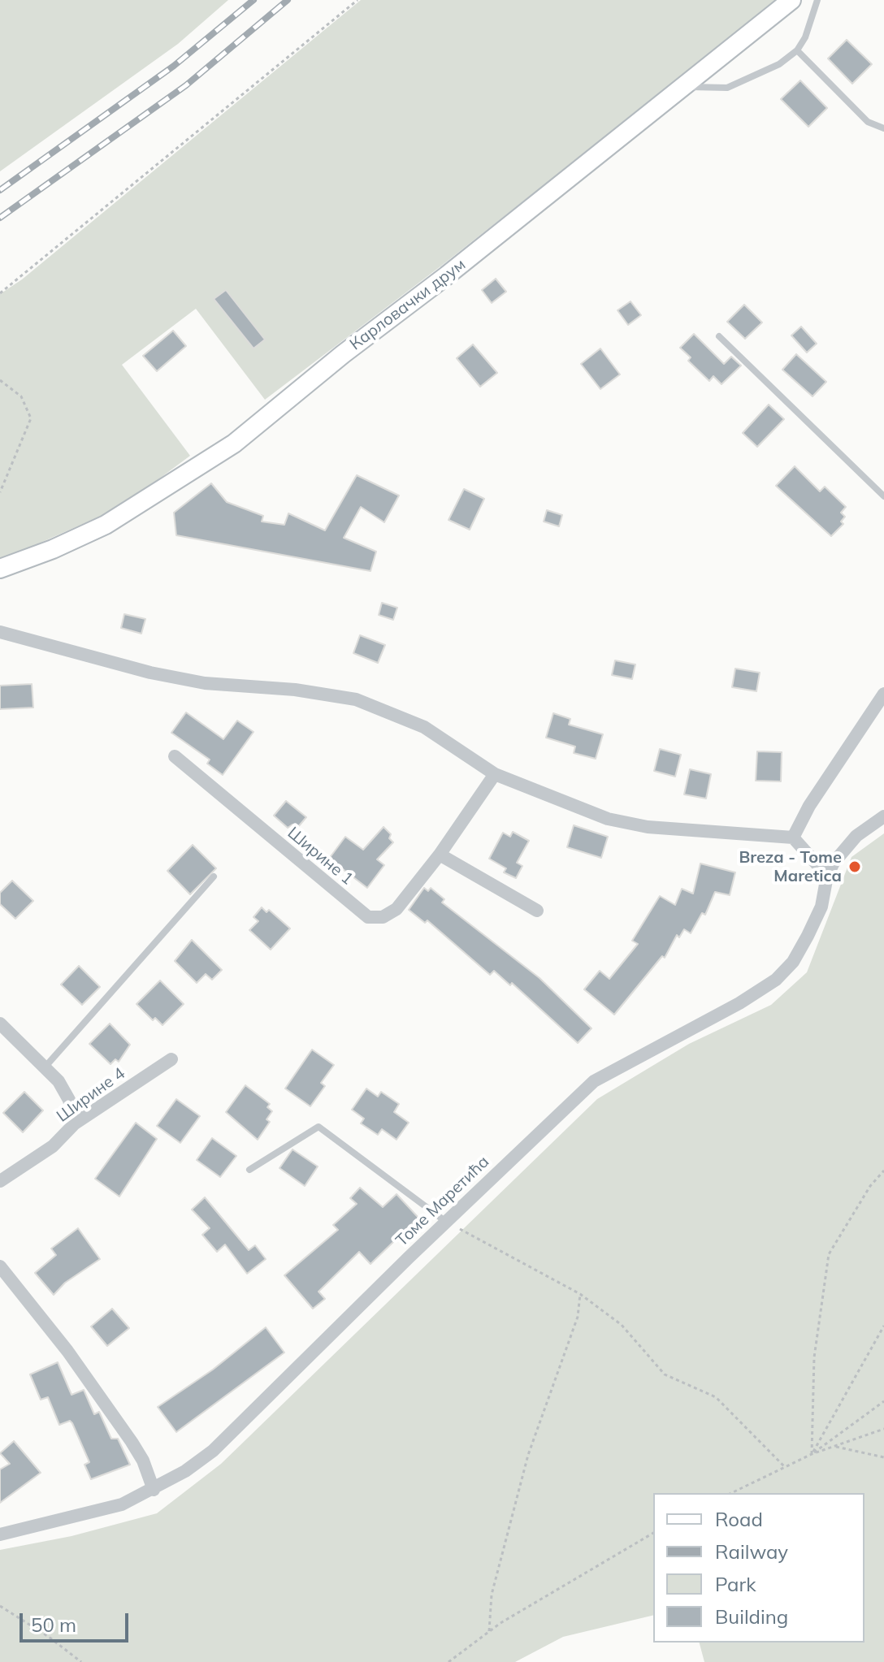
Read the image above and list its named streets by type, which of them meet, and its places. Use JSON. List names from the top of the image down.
{
  "streets": {
    "main road": ["Карловачки друм"],
    "street": ["Ширине 1", "Ширине 4", "Томе Маретића"]
  },
  "places": ["Breza - Tome Maretica"],
  "legend": [
    "Road",
    "Railway",
    "Park",
    "Building"
  ],
  "scale_bar": "50 m"
}
